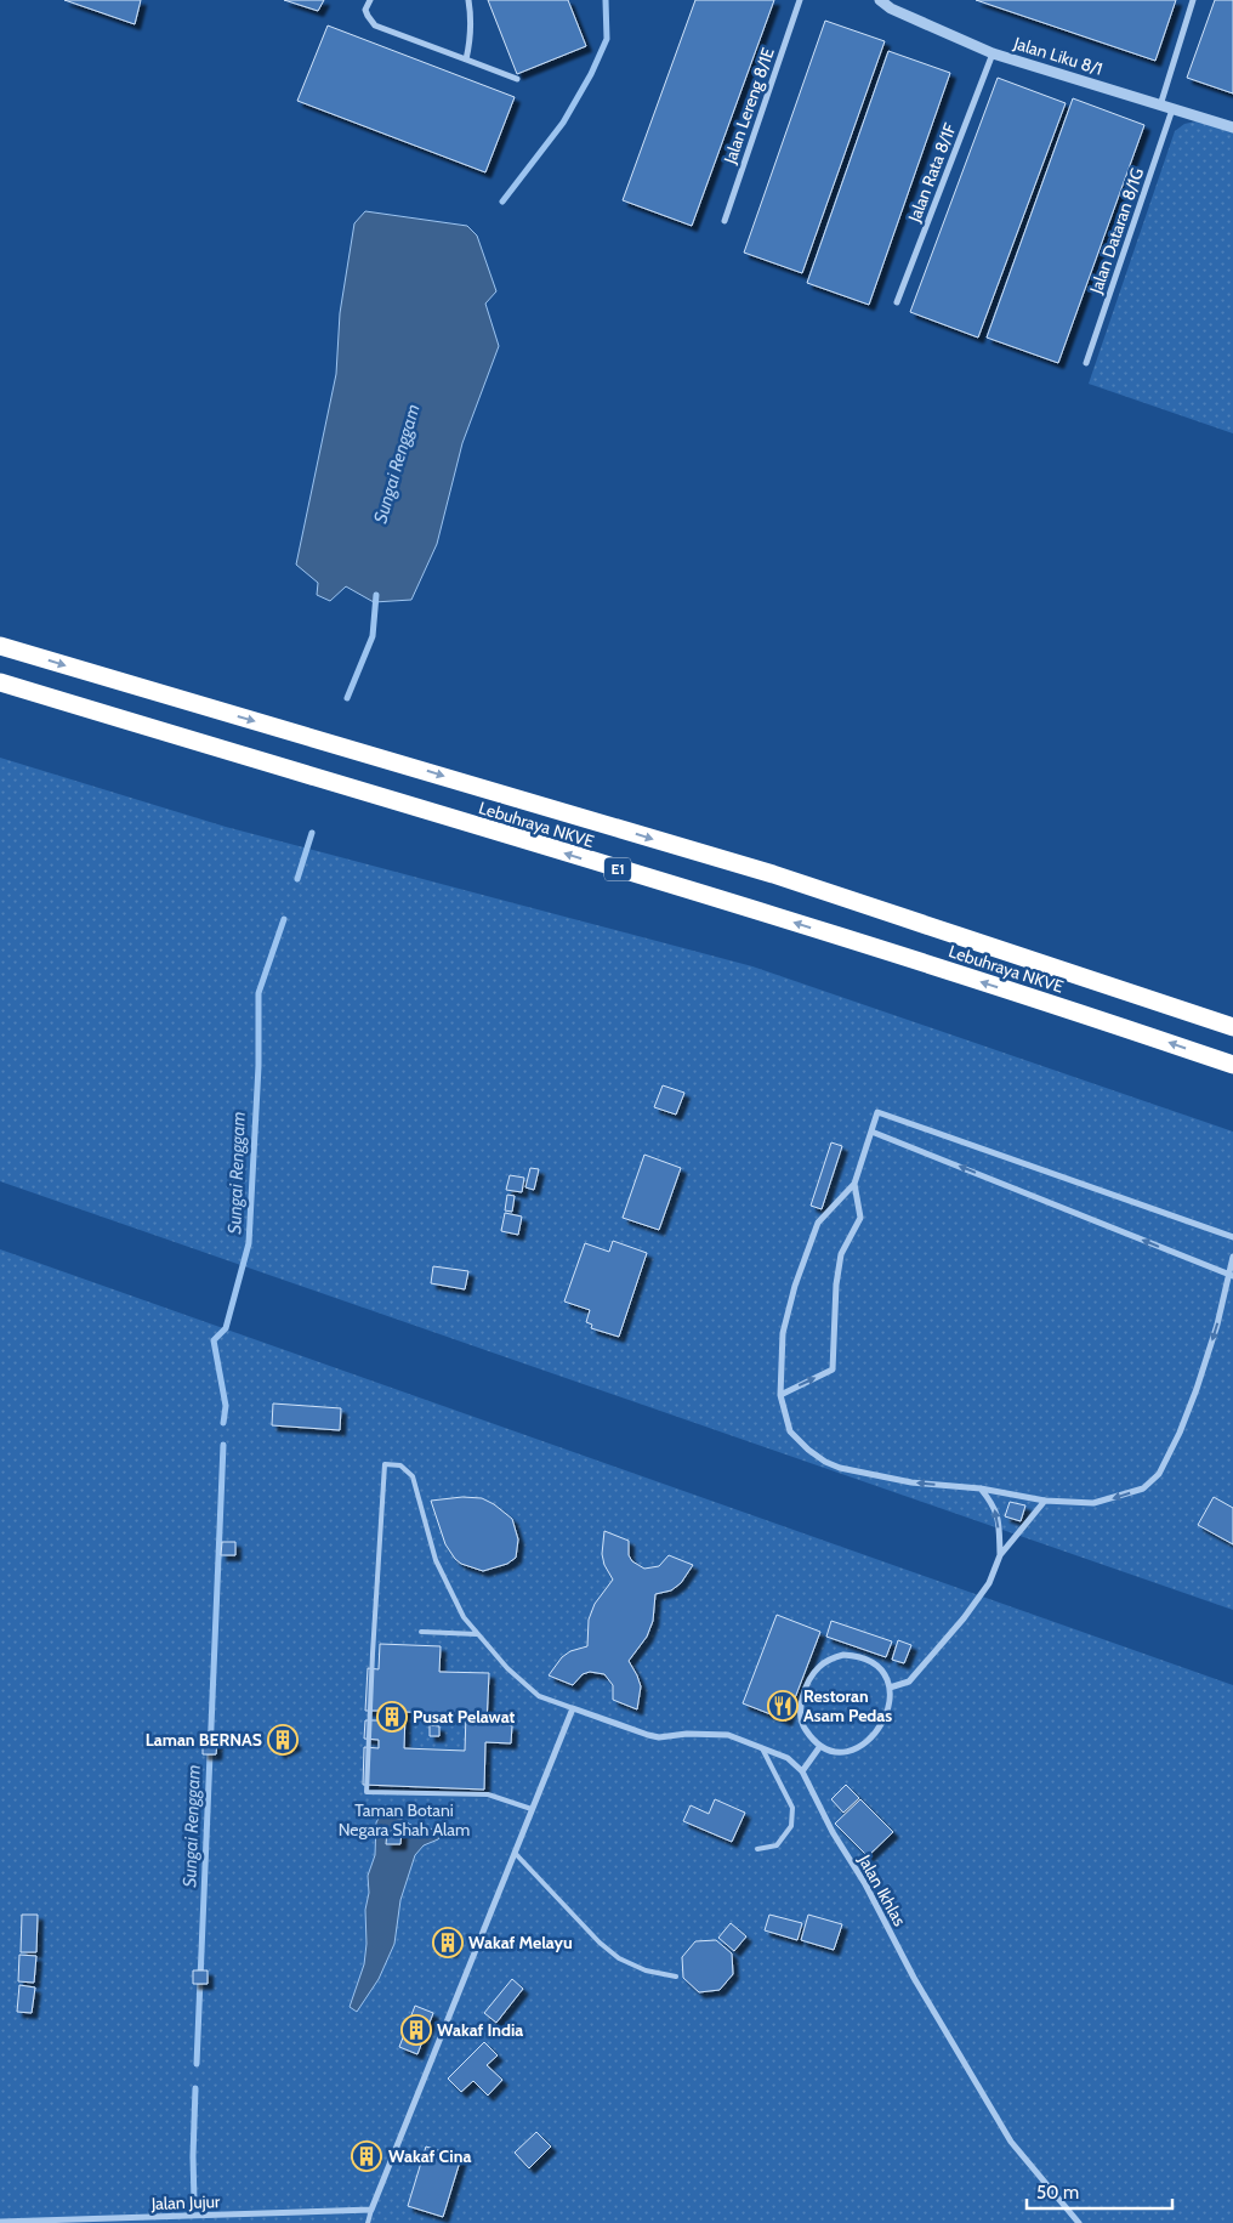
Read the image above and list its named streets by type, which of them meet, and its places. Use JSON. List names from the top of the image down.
{
  "streets": {
    "highway": ["Lebuhraya NKVE", "E1"],
    "street": [
      "Jalan Liku 8/1",
      "Jalan Lereng 8/1E",
      "Jalan Rata 8/1F",
      "Jalan Dataran 8/1G",
      "Jalan Ikhlas",
      "Jalan Jujur"
    ]
  },
  "crossings": [
    ["Jalan Liku 8/1", "Jalan Rata 8/1F"],
    ["Jalan Liku 8/1", "Jalan Dataran 8/1G"]
  ],
  "water": ["Sungai Renggam"],
  "parks": ["Taman Botani Negara Shah Alam"],
  "places": {
    "restaurant": ["Restoran Asam Pedas"],
    "building": [
      "Pusat Pelawat",
      "Laman BERNAS",
      "Wakaf Melayu",
      "Wakaf India",
      "Wakaf Cina"
    ]
  },
  "scale_bar": "50 m"
}
